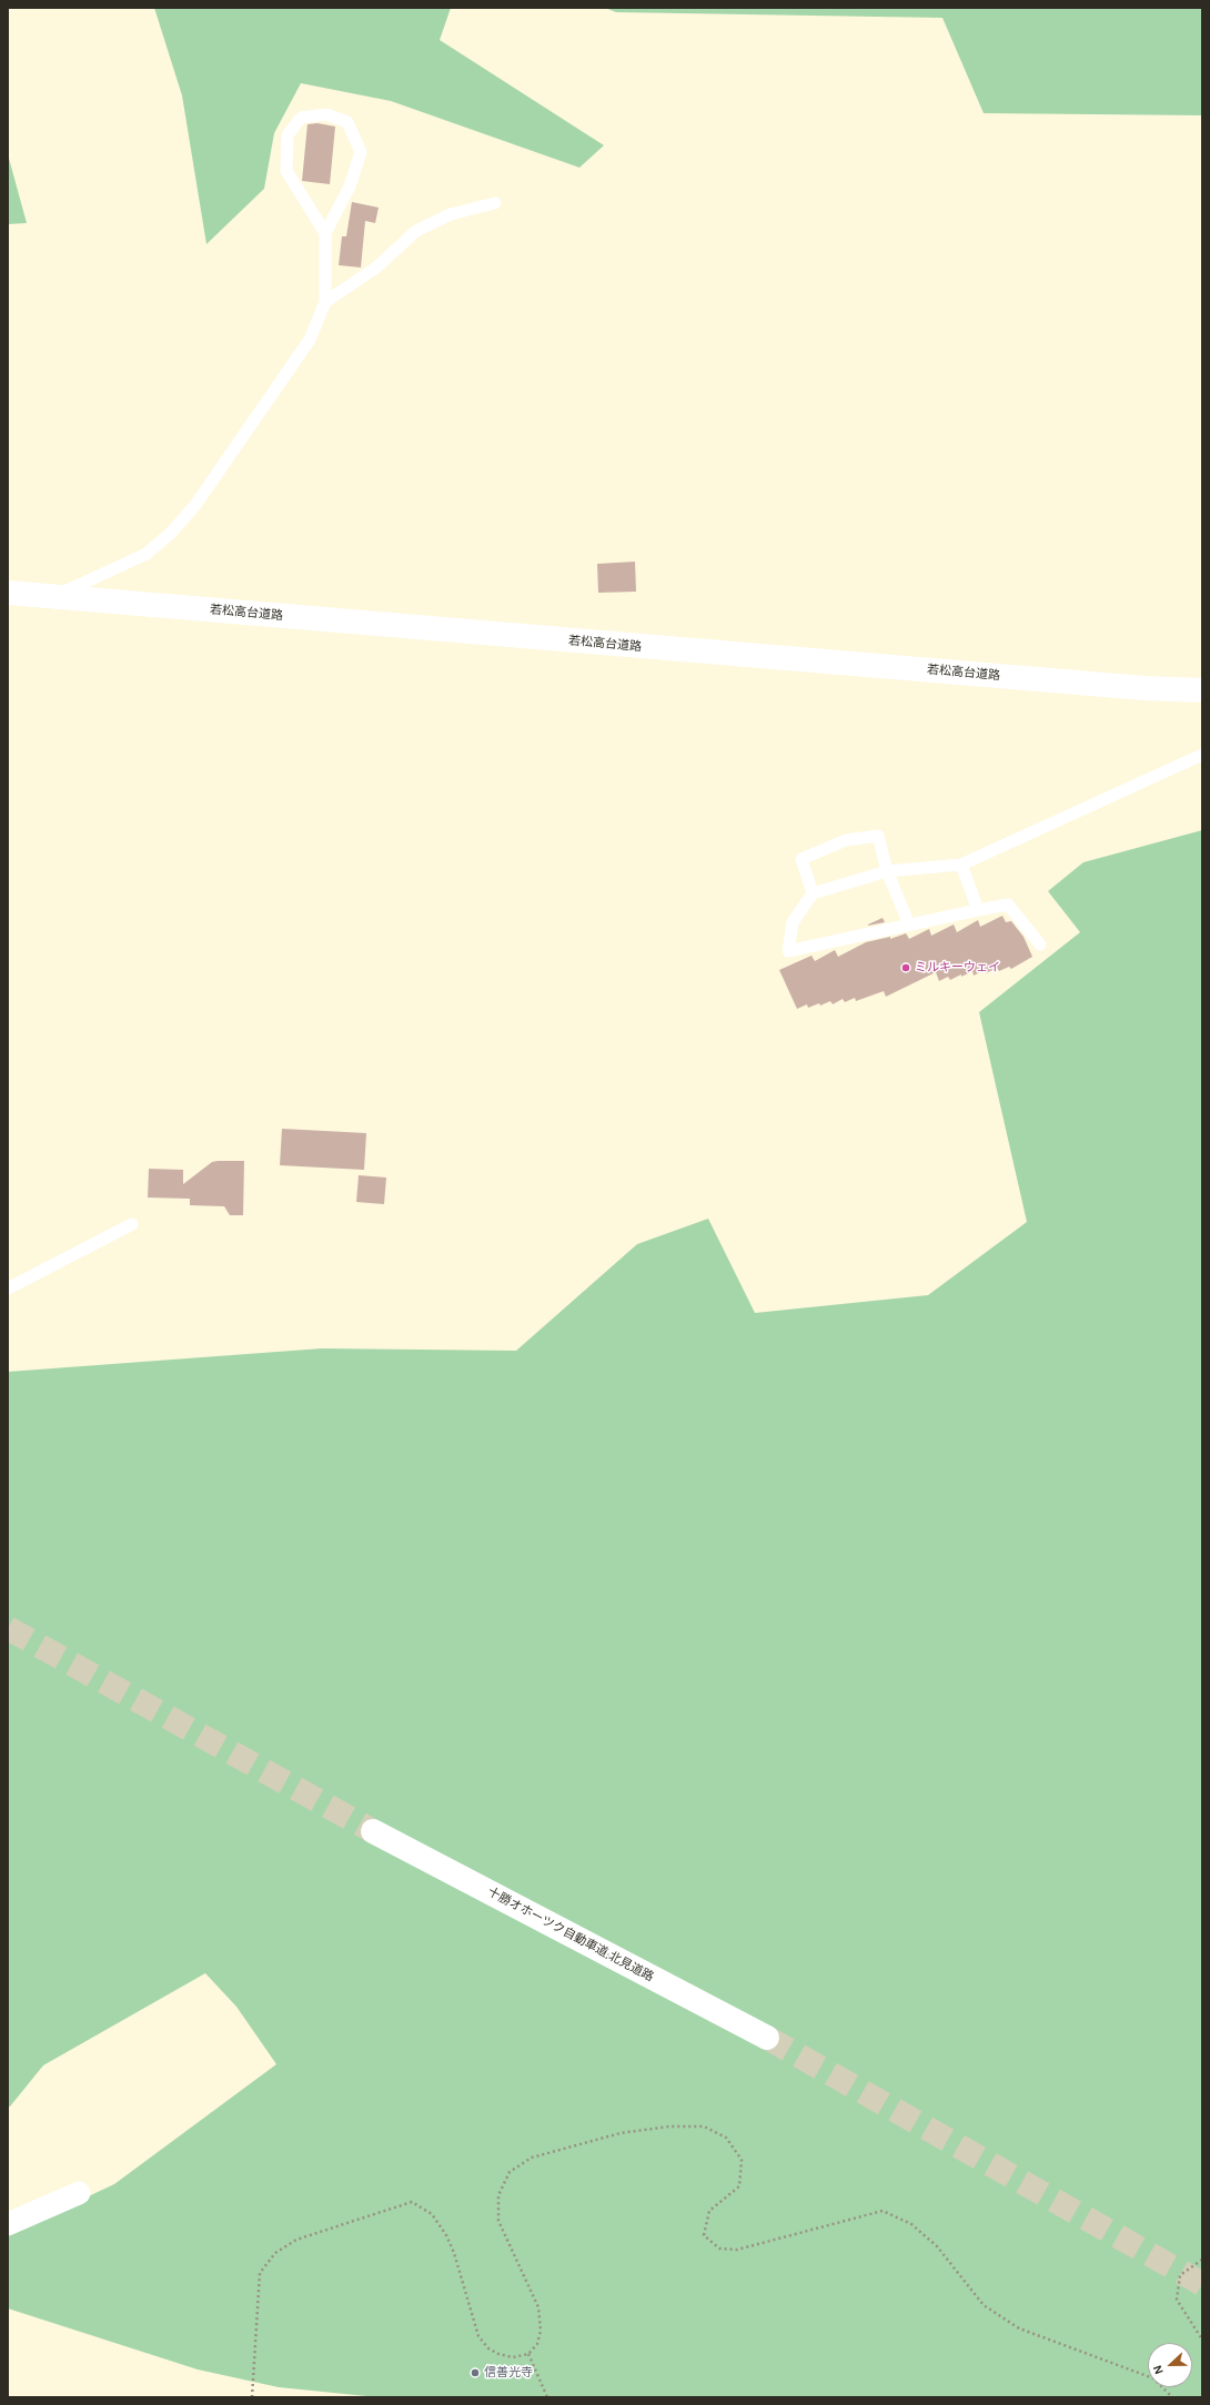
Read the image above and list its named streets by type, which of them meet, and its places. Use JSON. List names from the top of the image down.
{
  "streets": {
    "main road": ["若松高台道路", "十勝オホーツク自動車道;北見道路"]
  },
  "places": ["ミルキーウェイ", "信善光寺"],
  "north": "left"
}
